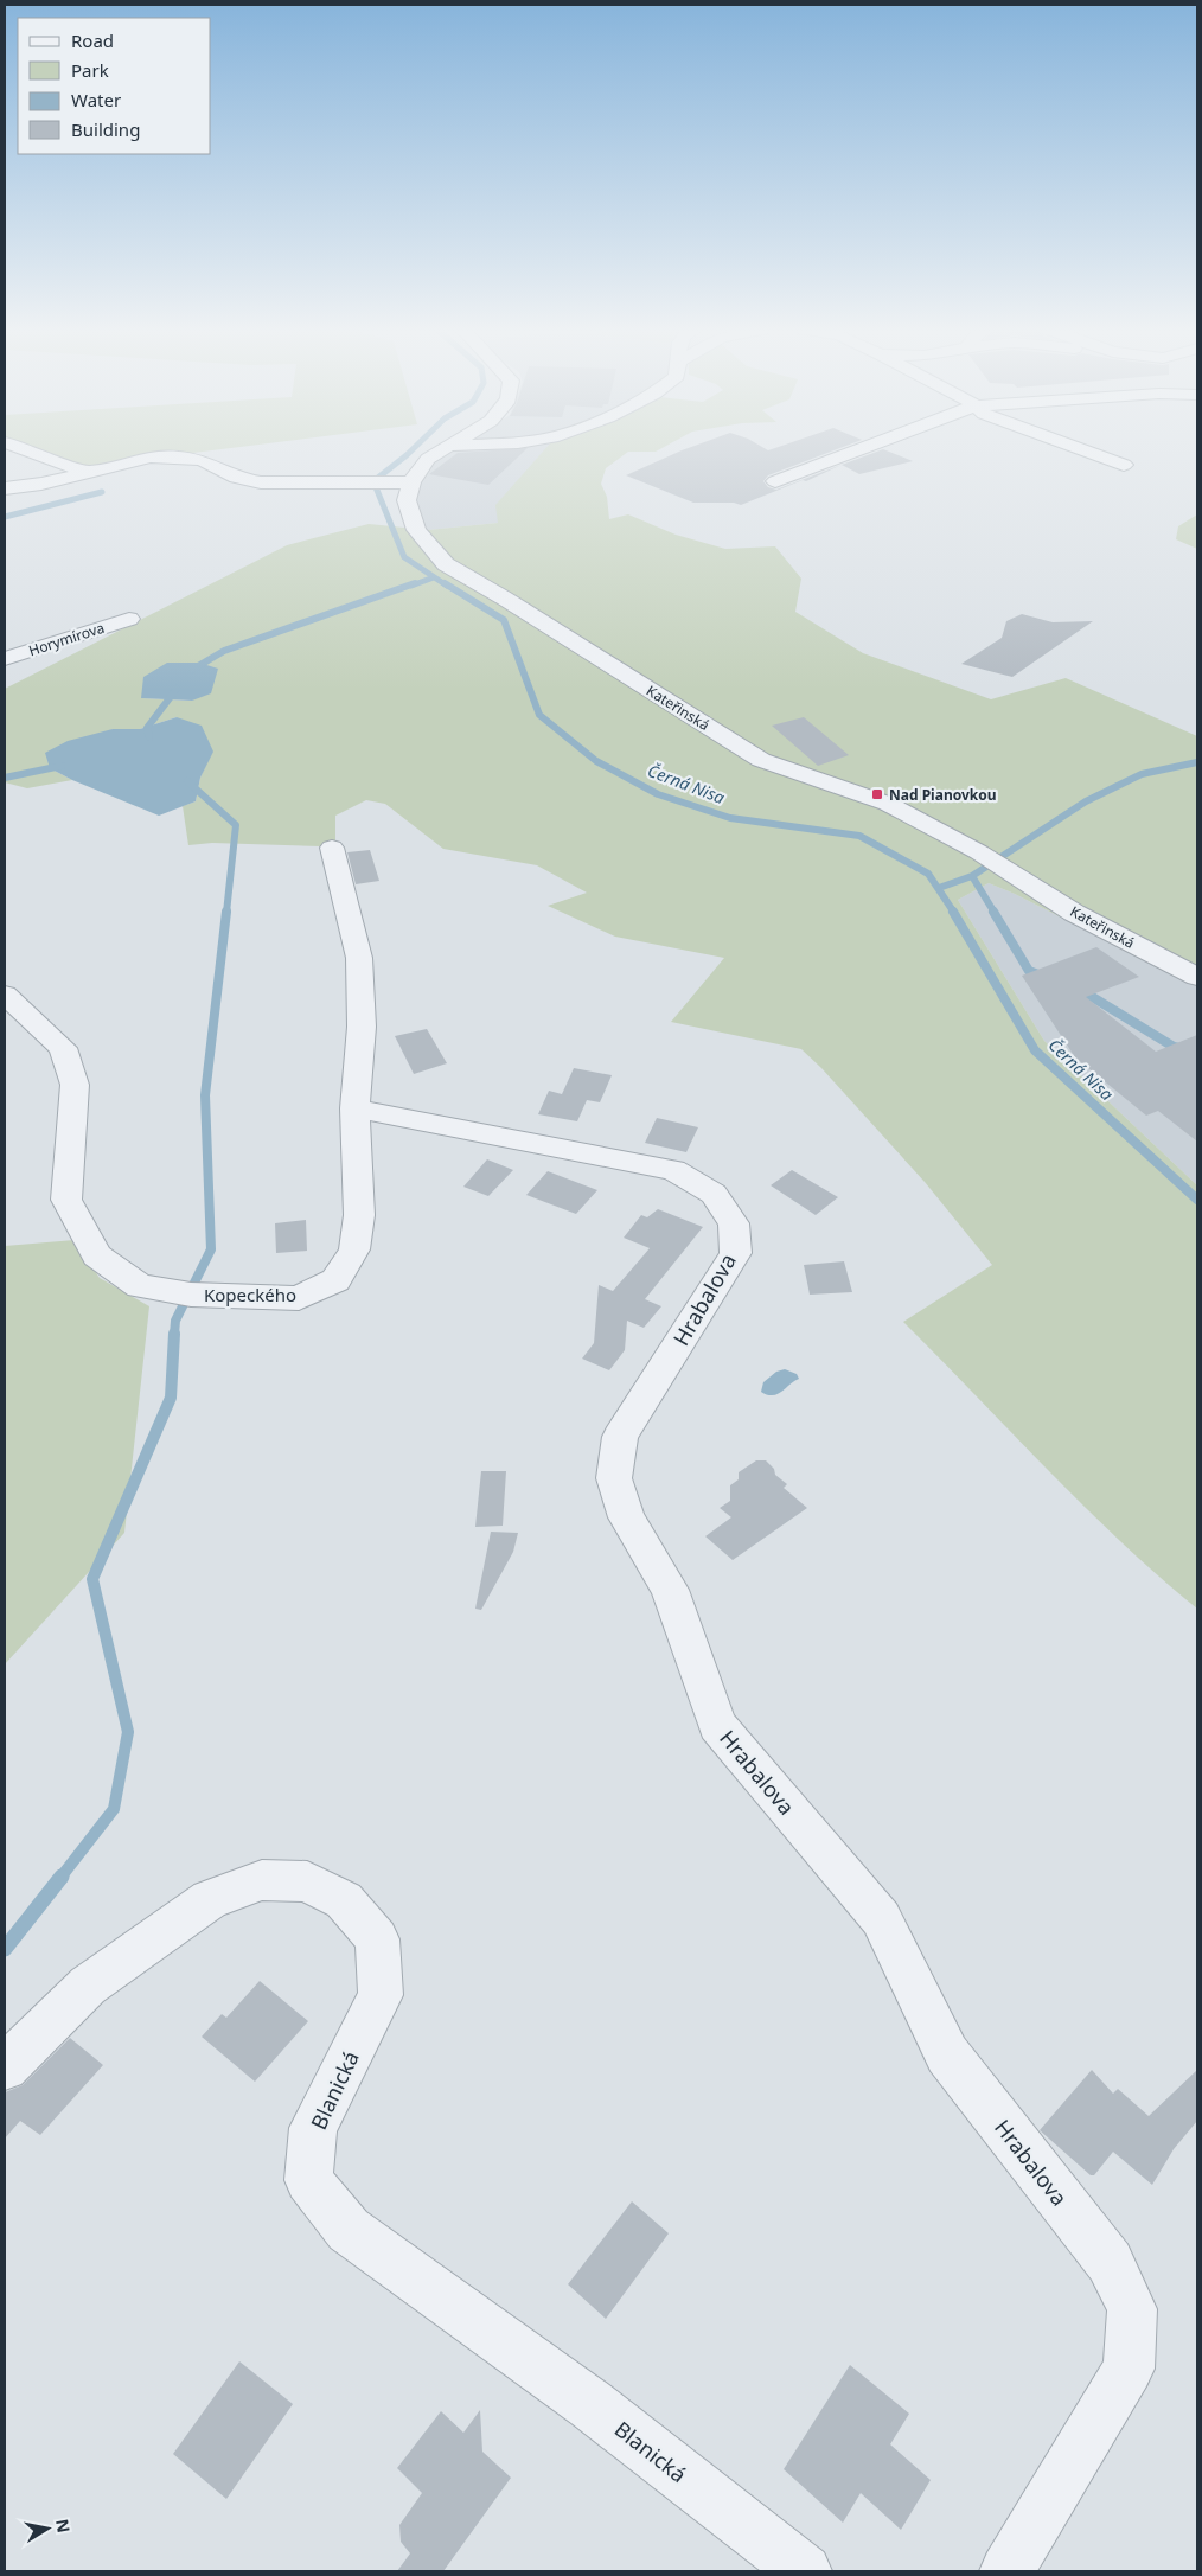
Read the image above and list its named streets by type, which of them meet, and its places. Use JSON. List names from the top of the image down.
{
  "streets": {
    "street": [
      "Horymírova",
      "Kateřinská",
      "Kopeckého",
      "Hrabalova",
      "Blanická"
    ]
  },
  "crossings": [
    ["Kopeckého", "Hrabalova"]
  ],
  "water": ["Černá Nisa"],
  "places": {
    "transit": ["Nad Pianovkou"]
  },
  "legend": [
    "Road",
    "Park",
    "Water",
    "Building"
  ],
  "north": "right"
}
